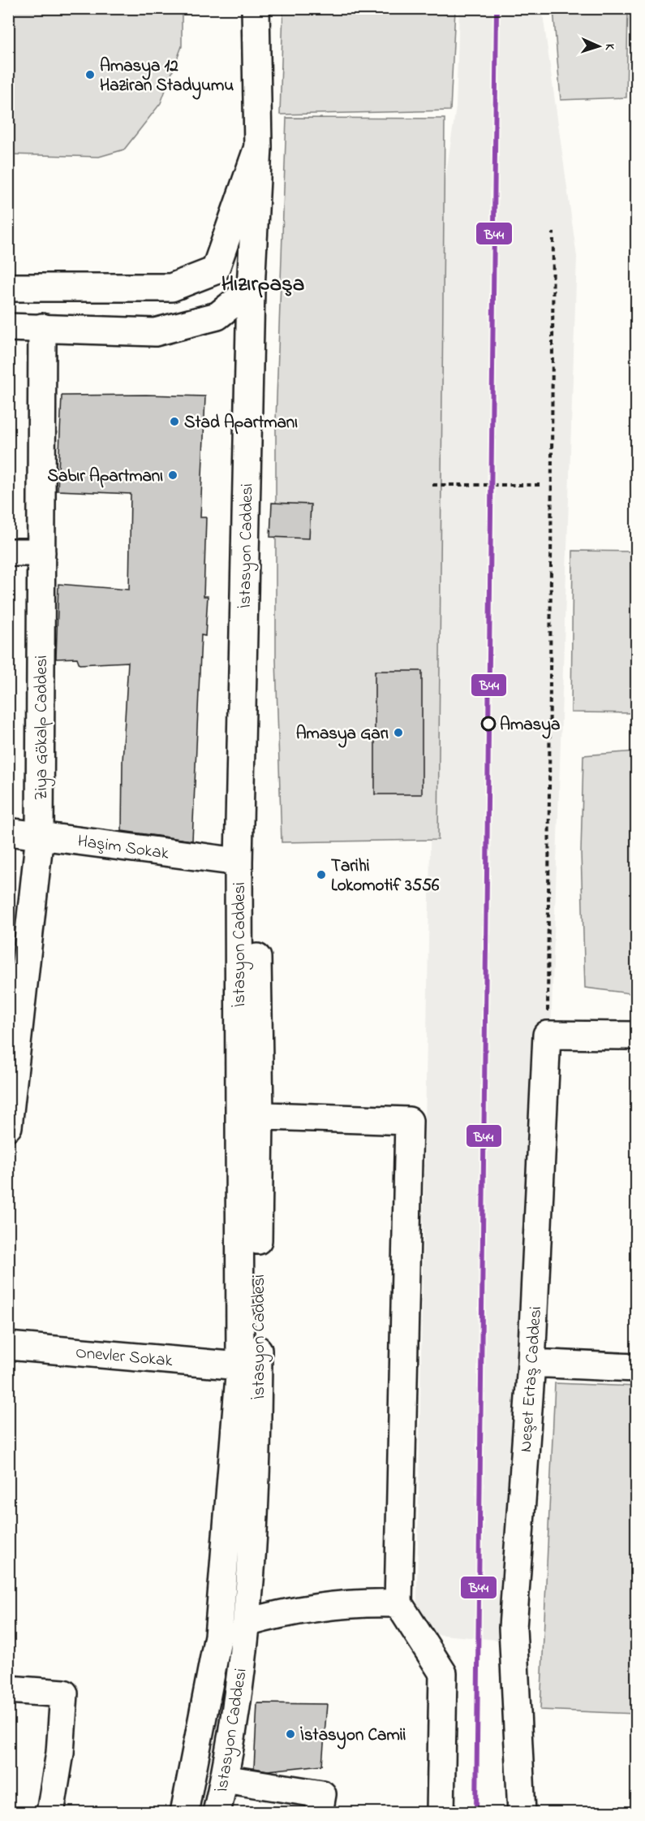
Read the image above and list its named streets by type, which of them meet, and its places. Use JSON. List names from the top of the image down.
{
  "streets": {
    "street": [
      "İstasyon Caddesi",
      "Ziya Gökalp Caddesi",
      "Haşim Sokak",
      "Onevler Sokak",
      "Neşet Ertaş Caddesi"
    ]
  },
  "crossings": [
    ["İstasyon Caddesi", "Haşim Sokak"],
    ["İstasyon Caddesi", "Onevler Sokak"],
    ["Ziya Gökalp Caddesi", "Haşim Sokak"]
  ],
  "districts": ["Hızırpaşa"],
  "places": [
    "Amasya 12 Haziran Stadyumu",
    "Stad Apartmanı",
    "Sabır Apartmanı",
    "Amasya",
    "Amasya Garı",
    "Tarihi Lokomotif 3556",
    "İstasyon Camii"
  ],
  "lines": ["transit line B44"],
  "north": "right"
}
